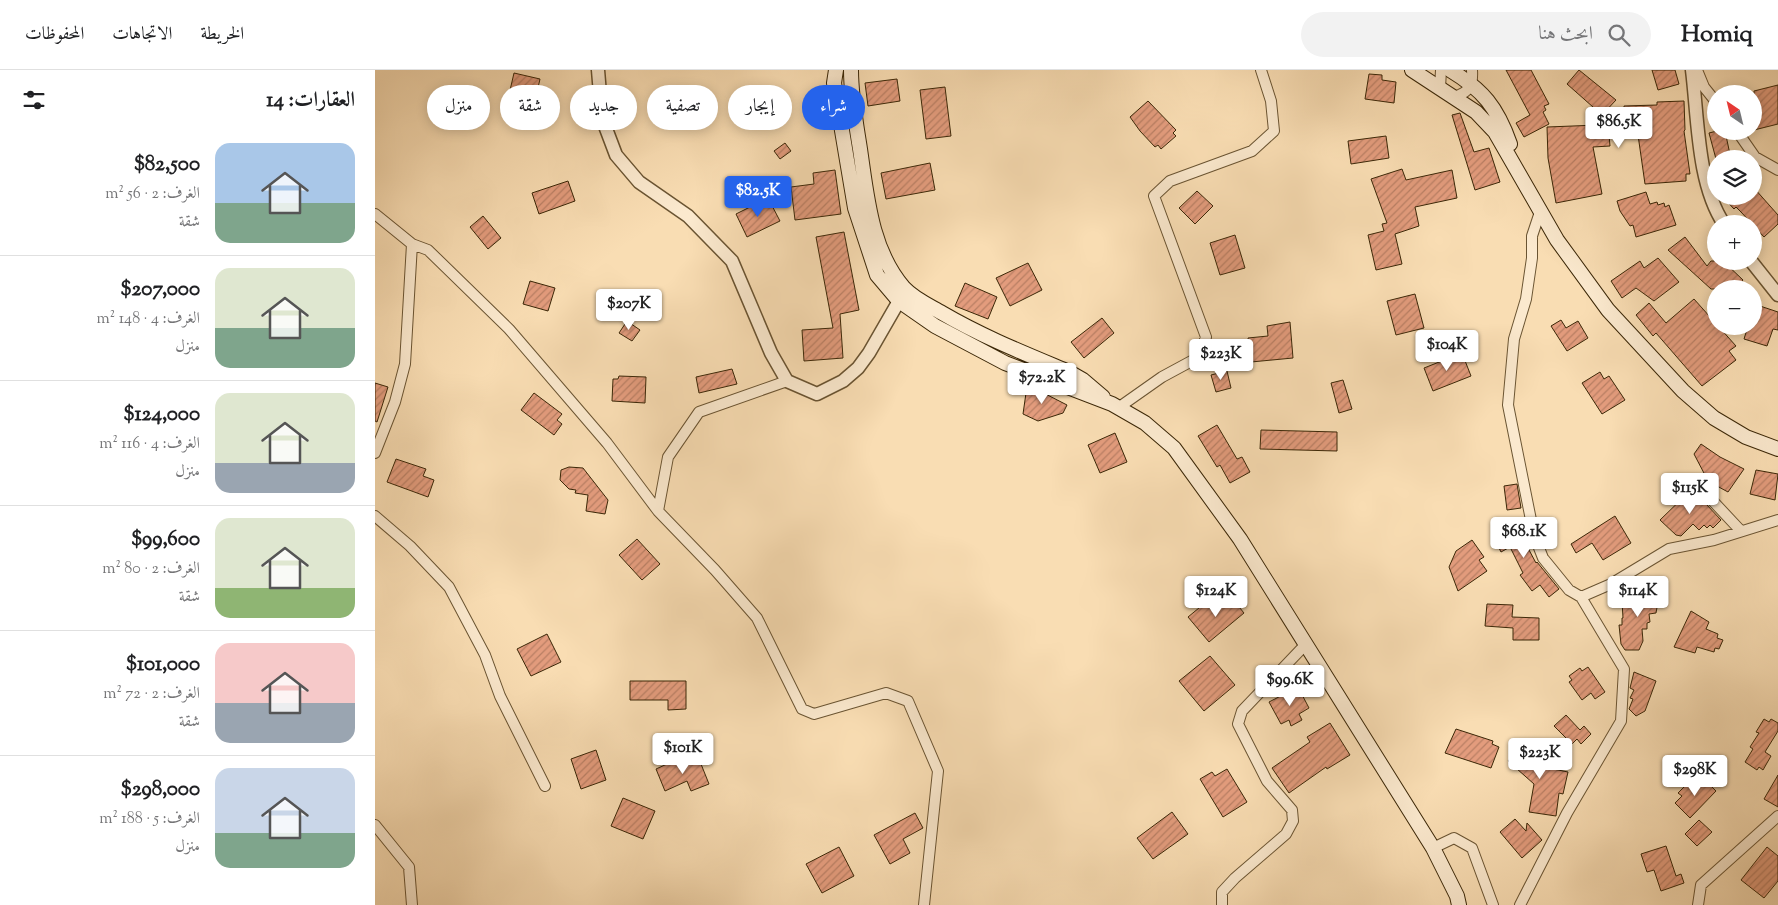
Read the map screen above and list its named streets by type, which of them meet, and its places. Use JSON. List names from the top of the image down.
{
  "north": "top left",
  "page": {
    "header": "Homiq",
    "search": "ابحث هنا",
    "nav": ["الخريطة", "الاتجاهات", "المحفوظات"],
    "heading": "العقارات: 14",
    "map_buttons": ["+", "−"],
    "chip": [
      "شراء",
      "إيجار",
      "تصفية",
      "جديد",
      "شقة",
      "منزل"
    ],
    "price": [
      "$86.5K",
      "$82.5K",
      "$207K",
      "$104K",
      "$223K",
      "$72.2K",
      "$115K",
      "$68.1K",
      "$124K",
      "$114K",
      "$99.6K",
      "$101K",
      "$223K",
      "$298K"
    ],
    "list": [
      {
        "name": "$82,500",
        "note": "الغرف: 2 · 56 m² · شقة"
      },
      {
        "name": "$207,000",
        "note": "الغرف: 4 · 148 m² · منزل"
      },
      {
        "name": "$124,000",
        "note": "الغرف: 4 · 116 m² · منزل"
      },
      {
        "name": "$99,600",
        "note": "الغرف: 2 · 80 m² · شقة"
      },
      {
        "name": "$101,000",
        "note": "الغرف: 2 · 72 m² · شقة"
      },
      {
        "name": "$298,000",
        "note": "الغرف: 5 · 188 m² · منزل"
      }
    ]
  }
}
